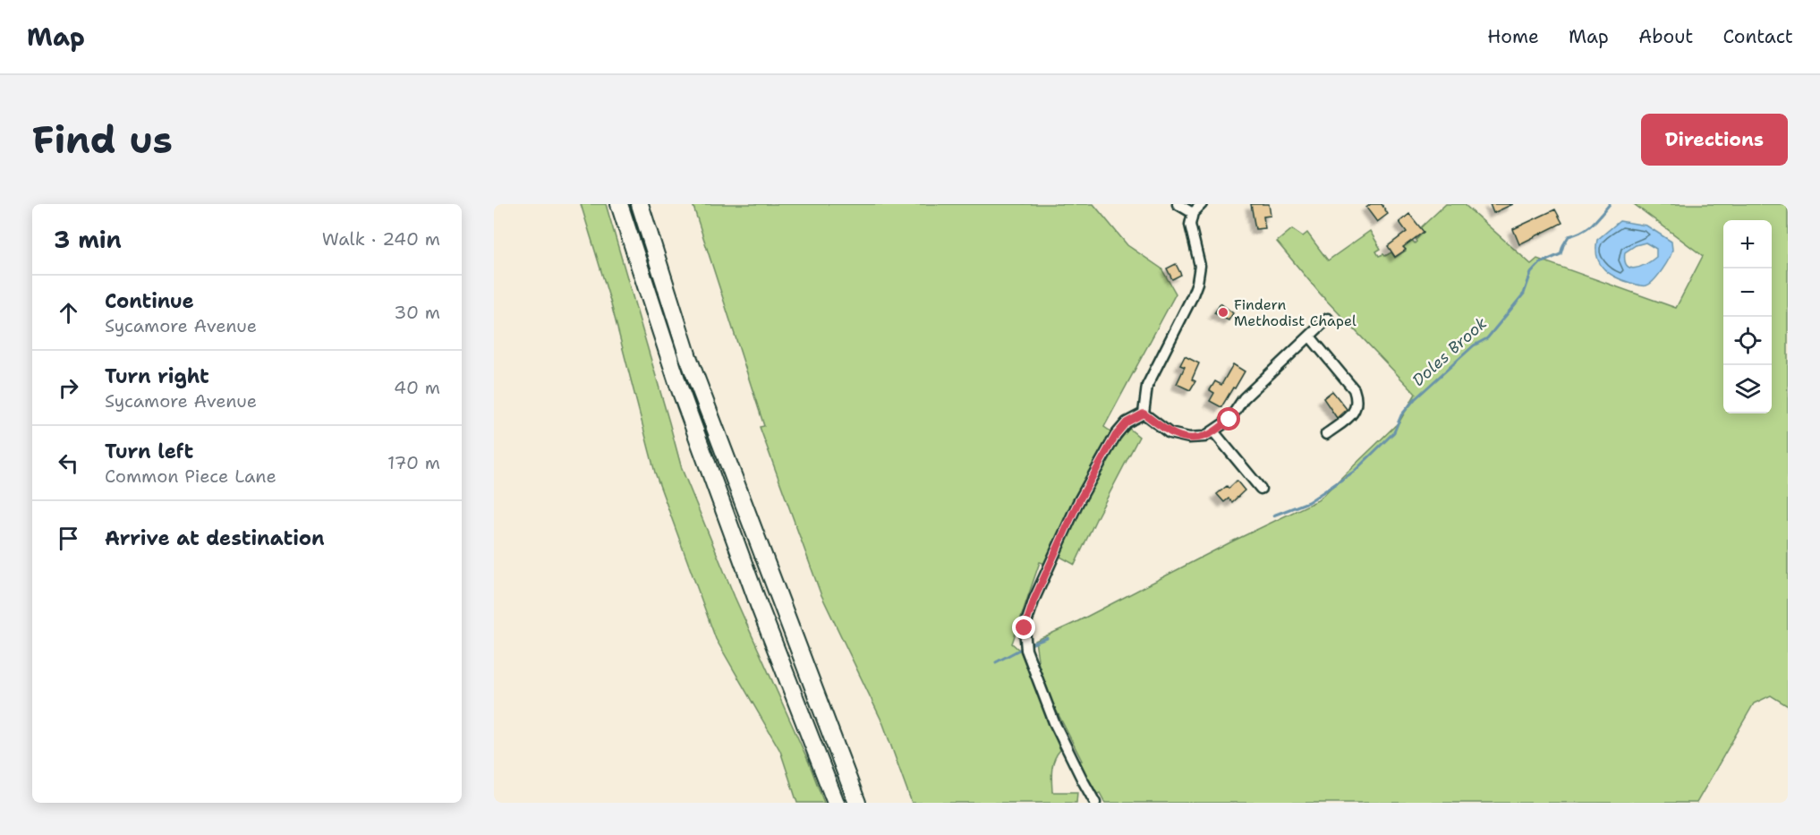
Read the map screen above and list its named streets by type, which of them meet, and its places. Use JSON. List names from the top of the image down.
{
  "water": ["Doles Brook"],
  "places": ["Findern Methodist Chapel"],
  "page": {
    "header": "Map",
    "nav": [
      "Home",
      "Map",
      "About",
      "Contact"
    ],
    "buttons": "Directions",
    "title": "Find us",
    "heading": ["3 min", "Walk · 240 m"],
    "map_buttons": ["+", "−"],
    "list": [
      ["Continue", "Sycamore Avenue", "30 m"],
      ["Turn right", "Sycamore Avenue", "40 m"],
      ["Turn left", "Common Piece Lane", "170 m"],
      "Arrive at destination"
    ]
  }
}
